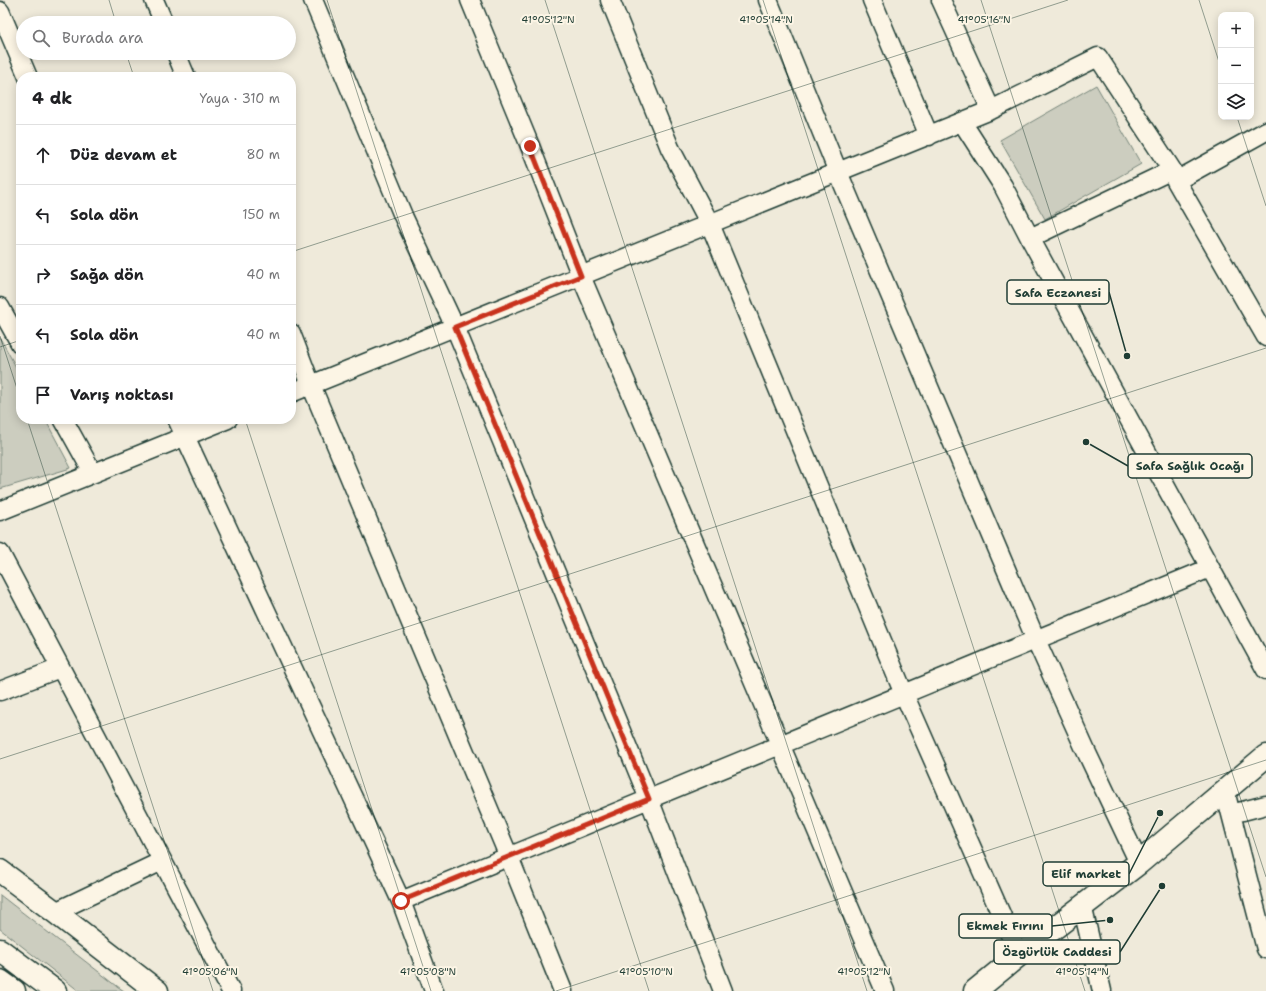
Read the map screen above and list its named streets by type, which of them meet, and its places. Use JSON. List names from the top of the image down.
{
  "places": [
    "Safa Eczanesi",
    "Safa Sağlık Ocağı",
    "Elif market",
    "Özgürlük Caddesi",
    "Ekmek Fırını"
  ],
  "page": {
    "map_buttons": ["+", "−"],
    "search": "Burada ara",
    "heading": ["4 dk", "Yaya · 310 m"],
    "list": [
      ["Düz devam et", "80 m"],
      ["Sola dön", "150 m"],
      ["Sağa dön", "40 m"],
      ["Sola dön", "40 m"],
      "Varış noktası"
    ]
  },
  "coordinates": [
    "41°05'12\"N",
    "41°05'14\"N",
    "41°05'16\"N",
    "41°05'06\"N",
    "41°05'08\"N",
    "41°05'10\"N"
  ]
}
